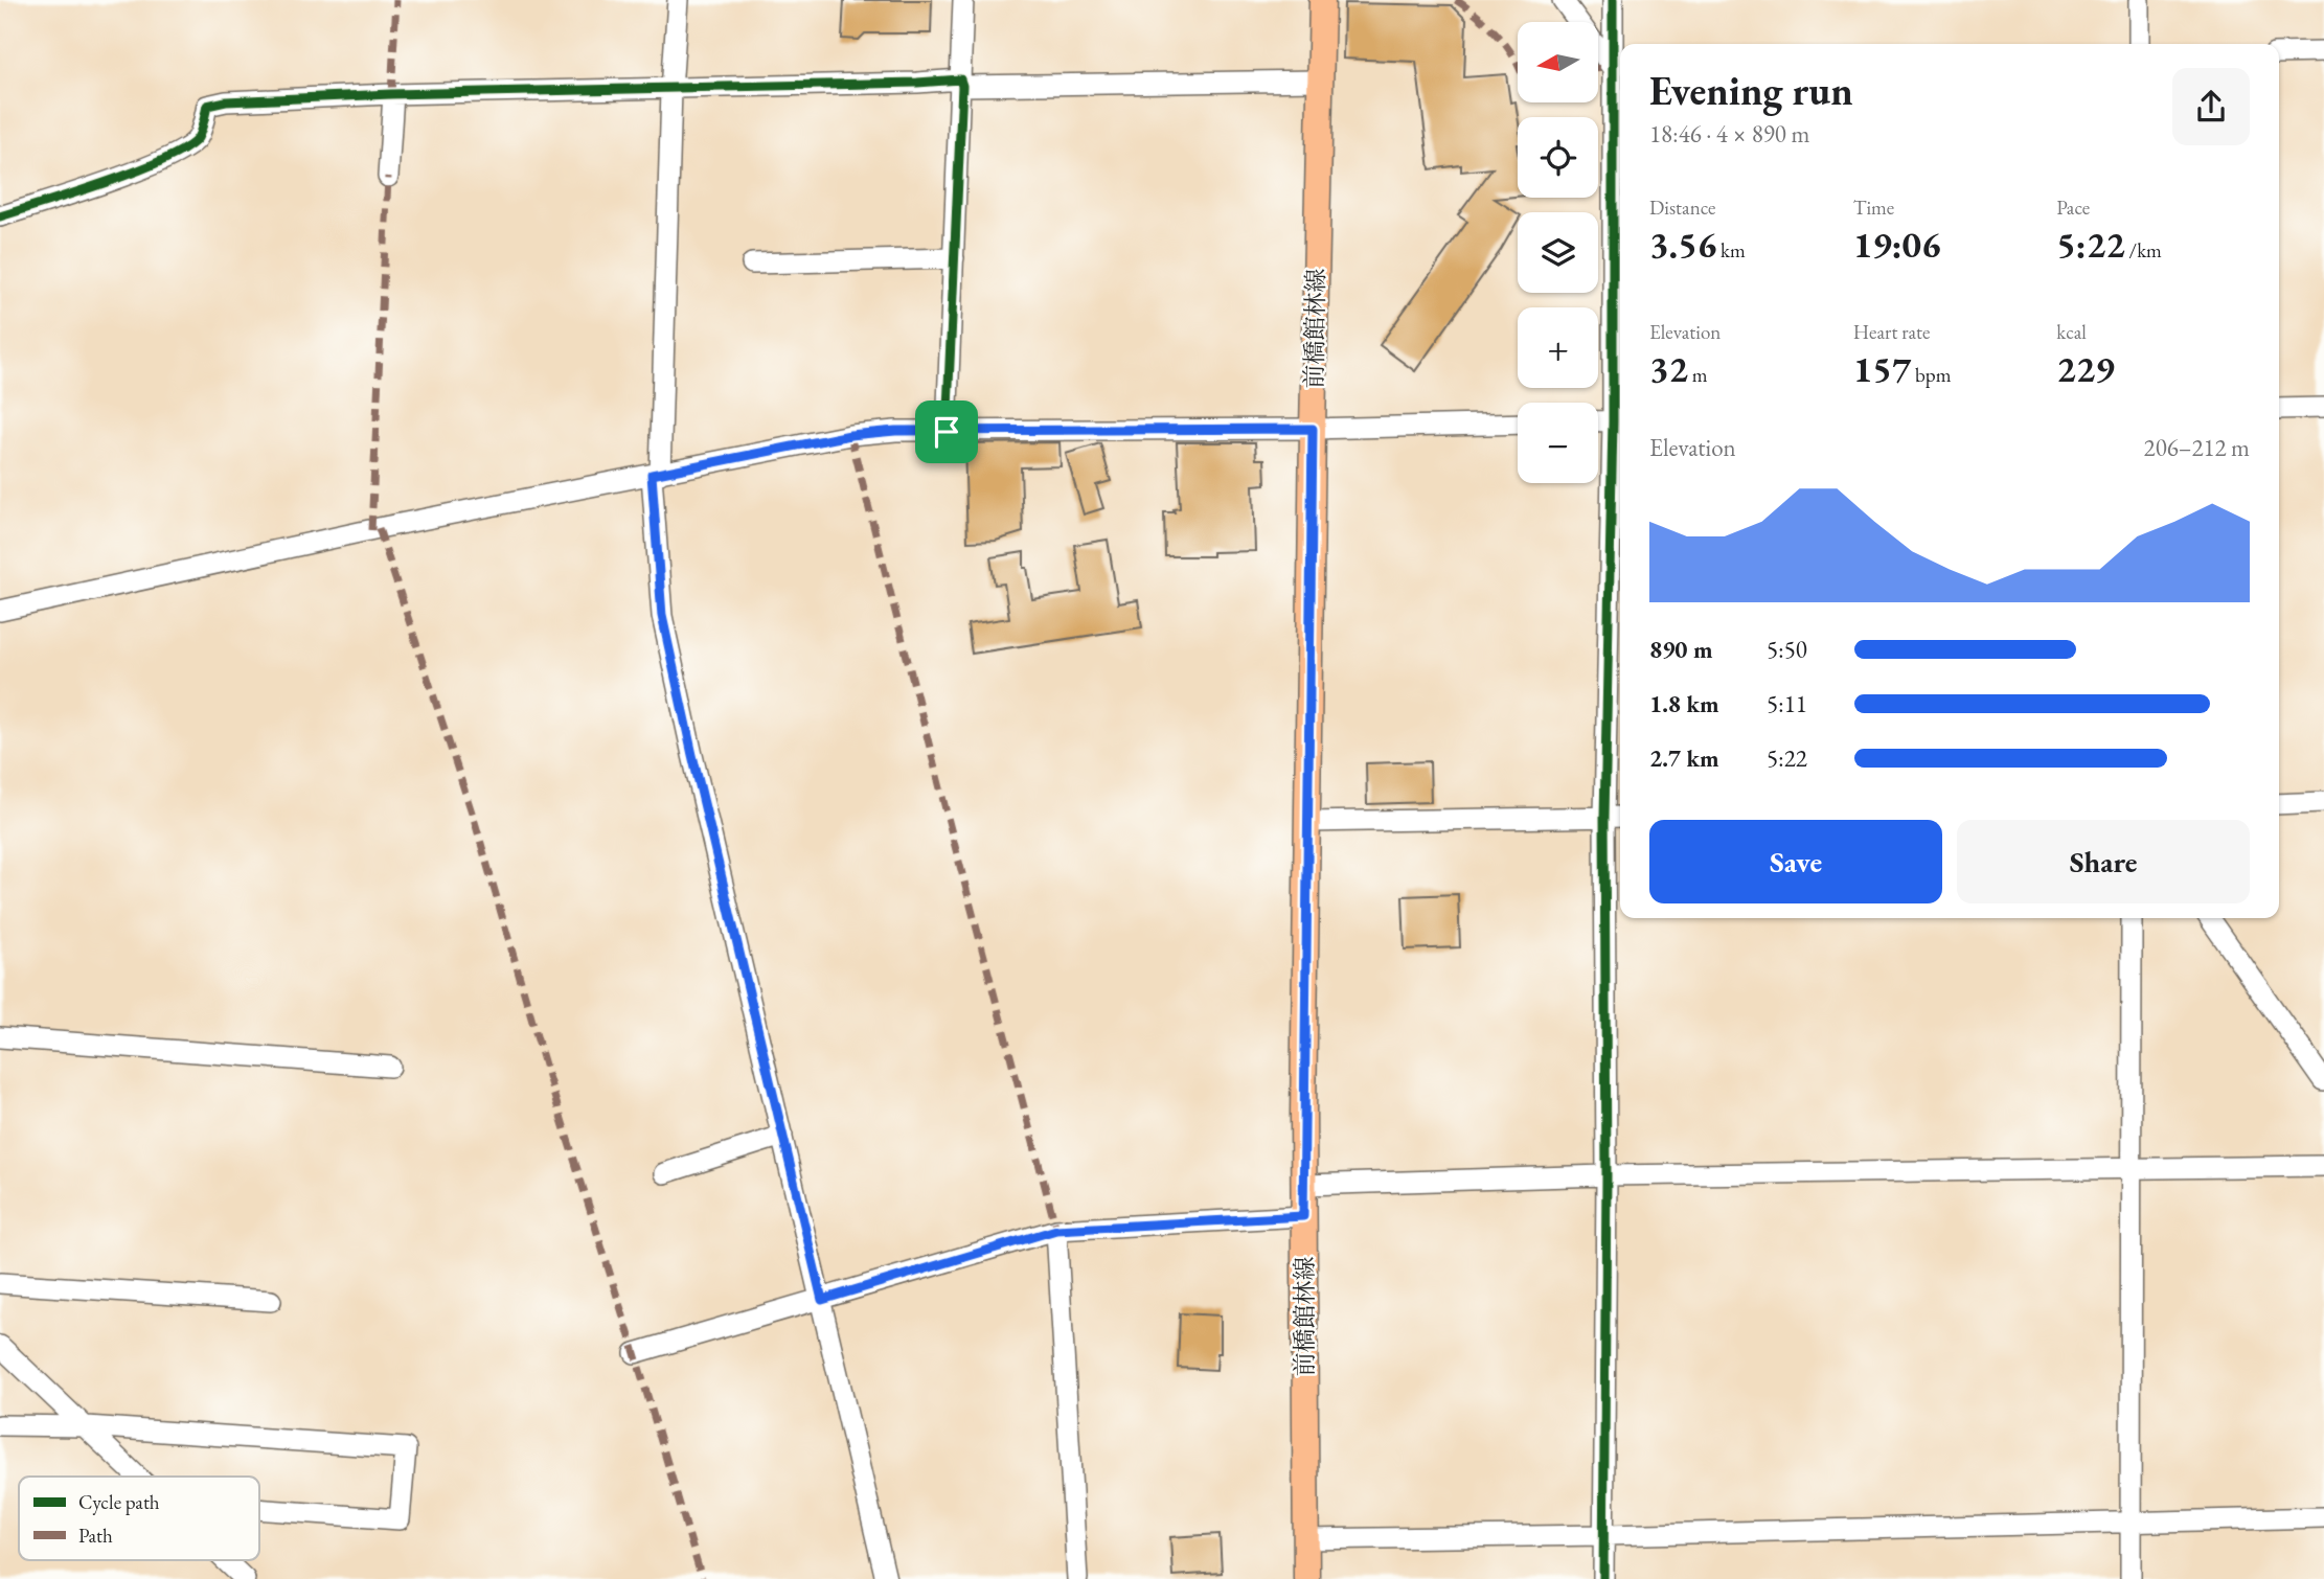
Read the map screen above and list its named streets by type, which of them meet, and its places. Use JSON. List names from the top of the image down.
{
  "streets": {
    "main road": ["前橋館林線"]
  },
  "legend": ["Cycle path", "Path"],
  "north": "left",
  "page": {
    "map_buttons": ["+", "−"],
    "heading": ["Evening run", "18:46 · 4 × 890 m"],
    "stats": [
      ["Distance", "3.56 km"],
      ["Time", "19:06"],
      ["Pace", "5:22 /km"],
      ["Elevation", "32 m"],
      ["Heart rate", "157 bpm"],
      ["kcal", "229"]
    ],
    "chart": ["Elevation", "206–212 m"],
    "list": [
      {
        "name": "890 m",
        "note": "5:50"
      },
      {
        "name": "1.8 km",
        "note": "5:11"
      },
      {
        "name": "2.7 km",
        "note": "5:22"
      }
    ],
    "buttons": ["Save", "Share"]
  }
}
